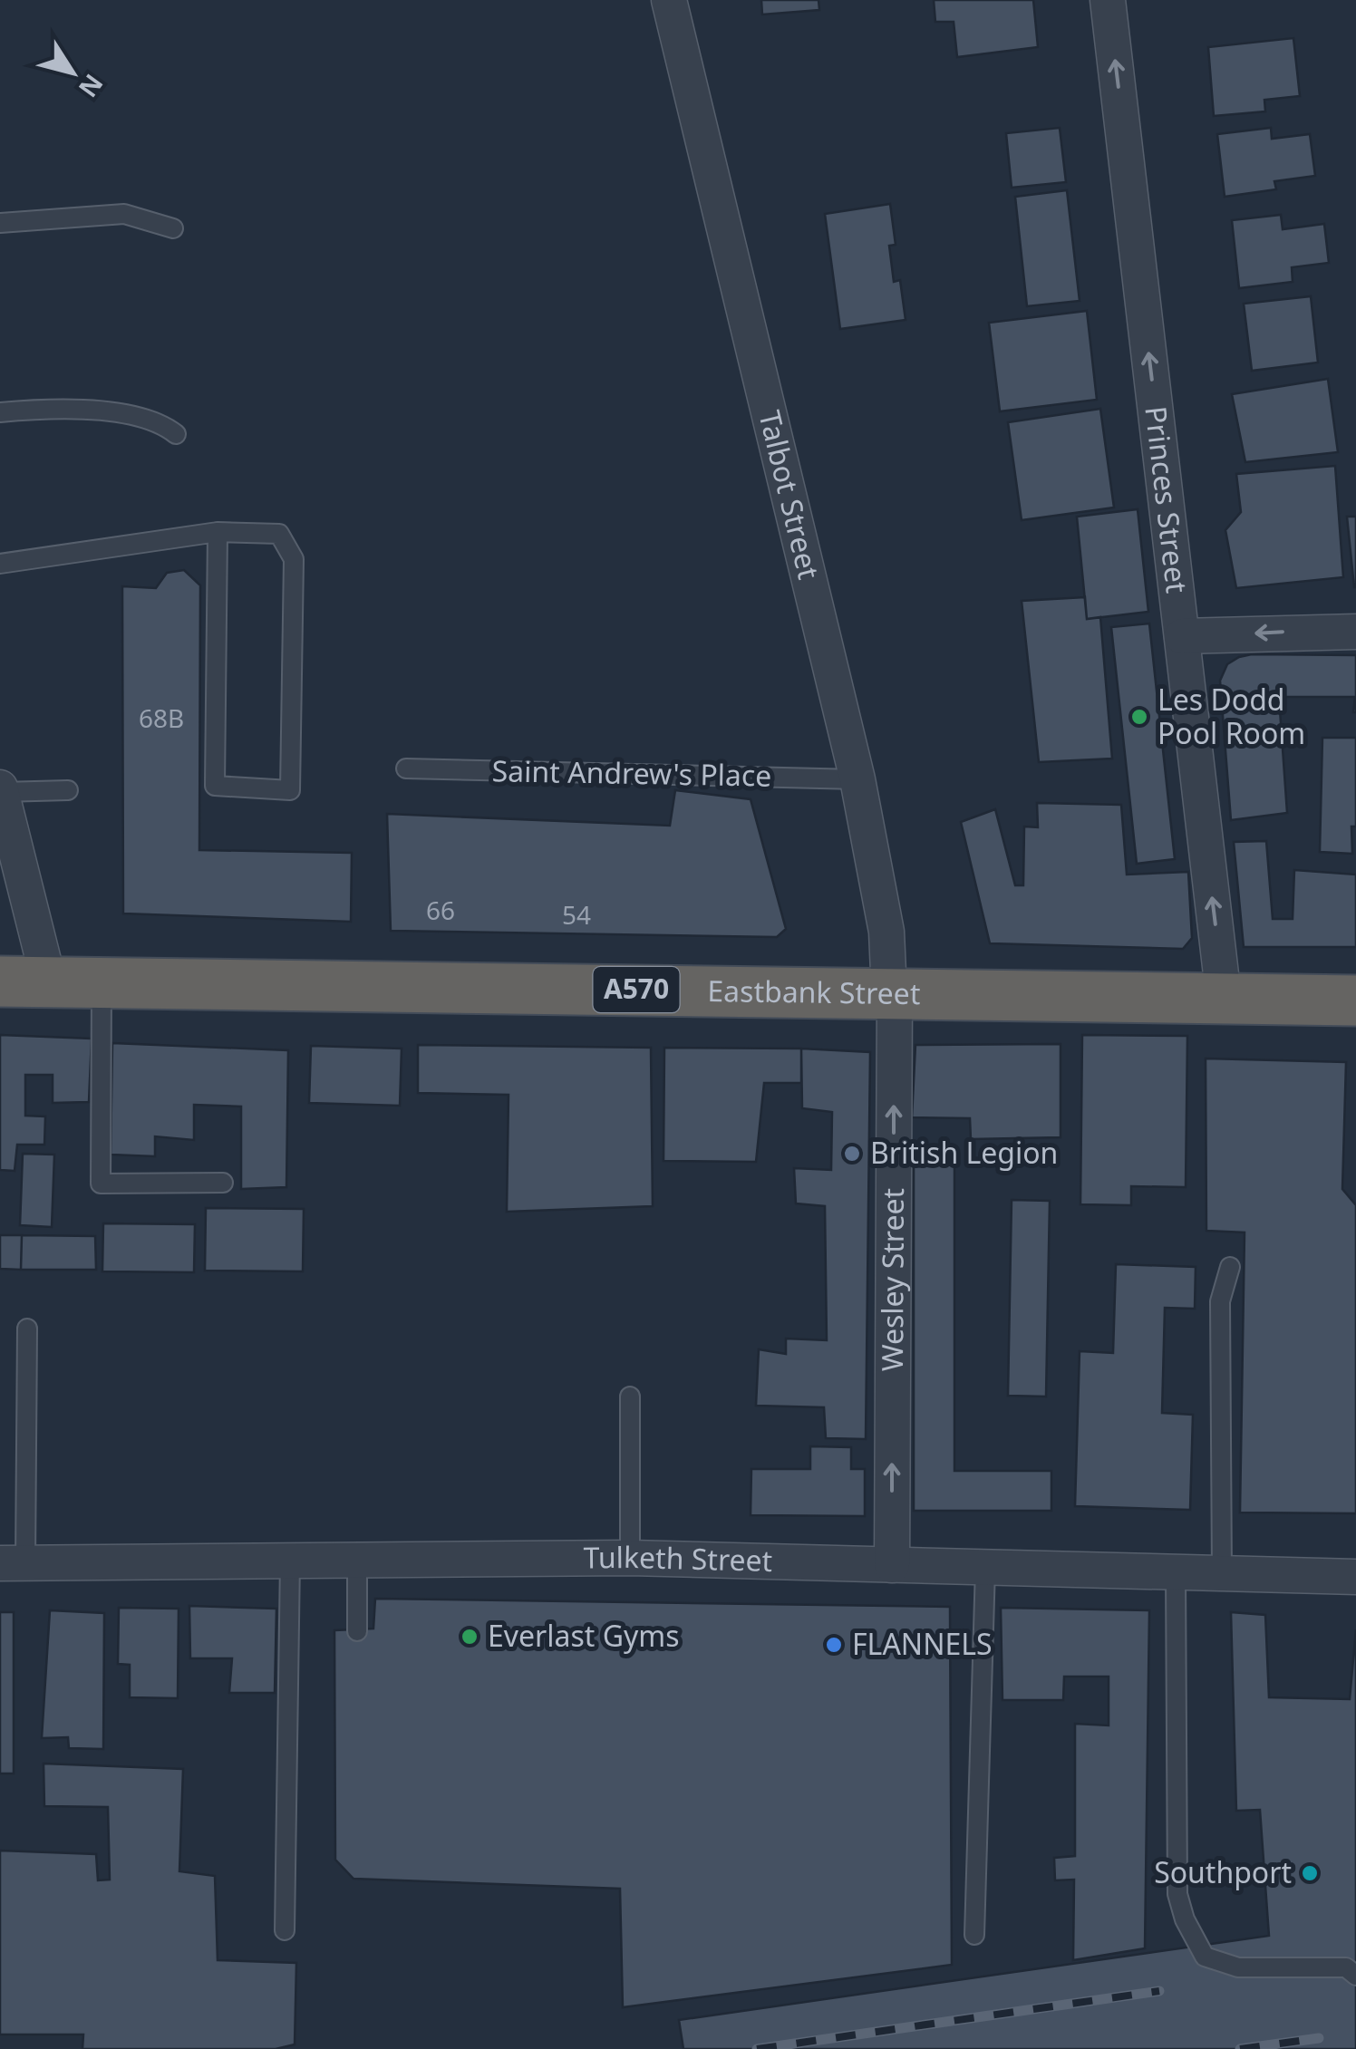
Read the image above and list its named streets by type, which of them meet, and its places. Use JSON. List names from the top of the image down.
{
  "streets": {
    "highway": ["A570", "Eastbank Street"],
    "street": [
      "Talbot Street",
      "Princes Street",
      "Wesley Street",
      "Tulketh Street"
    ],
    "lane": ["Saint Andrew's Place"]
  },
  "crossings": [
    ["Talbot Street", "Saint Andrew's Place"],
    ["Talbot Street", "Eastbank Street"],
    ["Talbot Street", "Wesley Street"],
    ["Princes Street", "Eastbank Street"],
    ["Eastbank Street", "Wesley Street"],
    ["Wesley Street", "Tulketh Street"]
  ],
  "one_way": ["Princes Street", "Wesley Street"],
  "places": [
    "Les Dodd Pool Room",
    "British Legion",
    "Everlast Gyms",
    "FLANNELS",
    "Southport"
  ],
  "house_numbers": ["68B", "66", "54"],
  "north": "bottom right"
}
